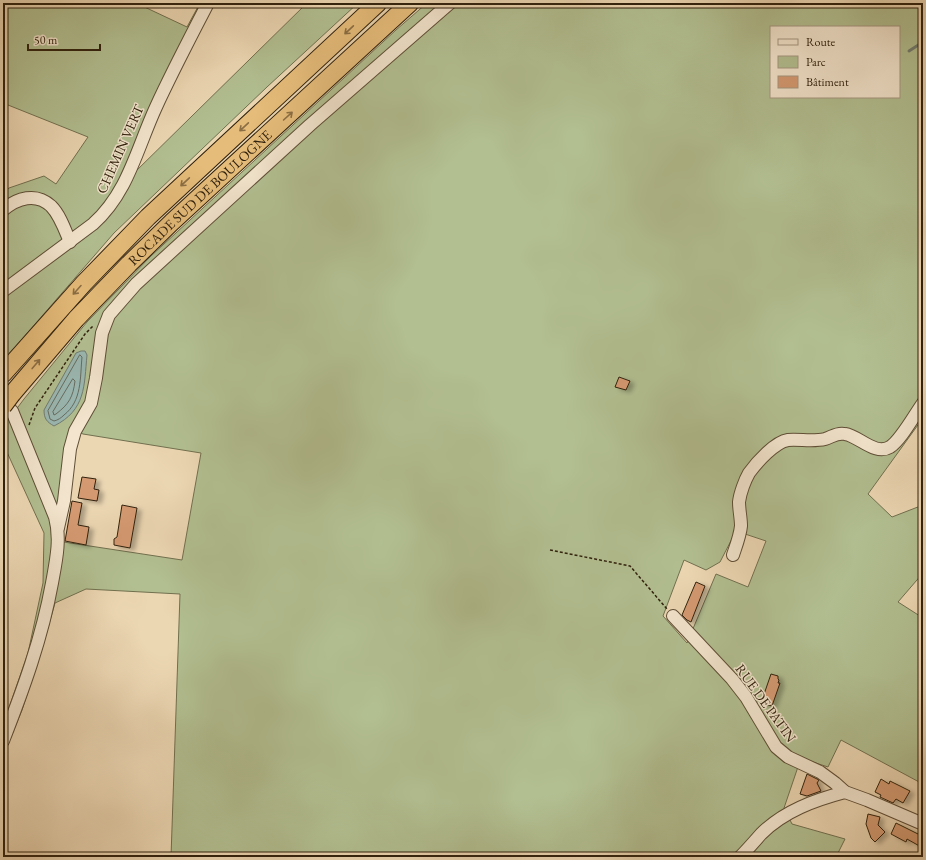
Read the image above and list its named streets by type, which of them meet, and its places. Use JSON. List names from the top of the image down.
{
  "streets": {
    "highway": ["ROCADE SUD DE BOULOGNE"],
    "street": ["CHEMIN VERT", "RUE DE PATIN"]
  },
  "legend": ["Route", "Parc", "Bâtiment"],
  "scale_bar": "50 m"
}
